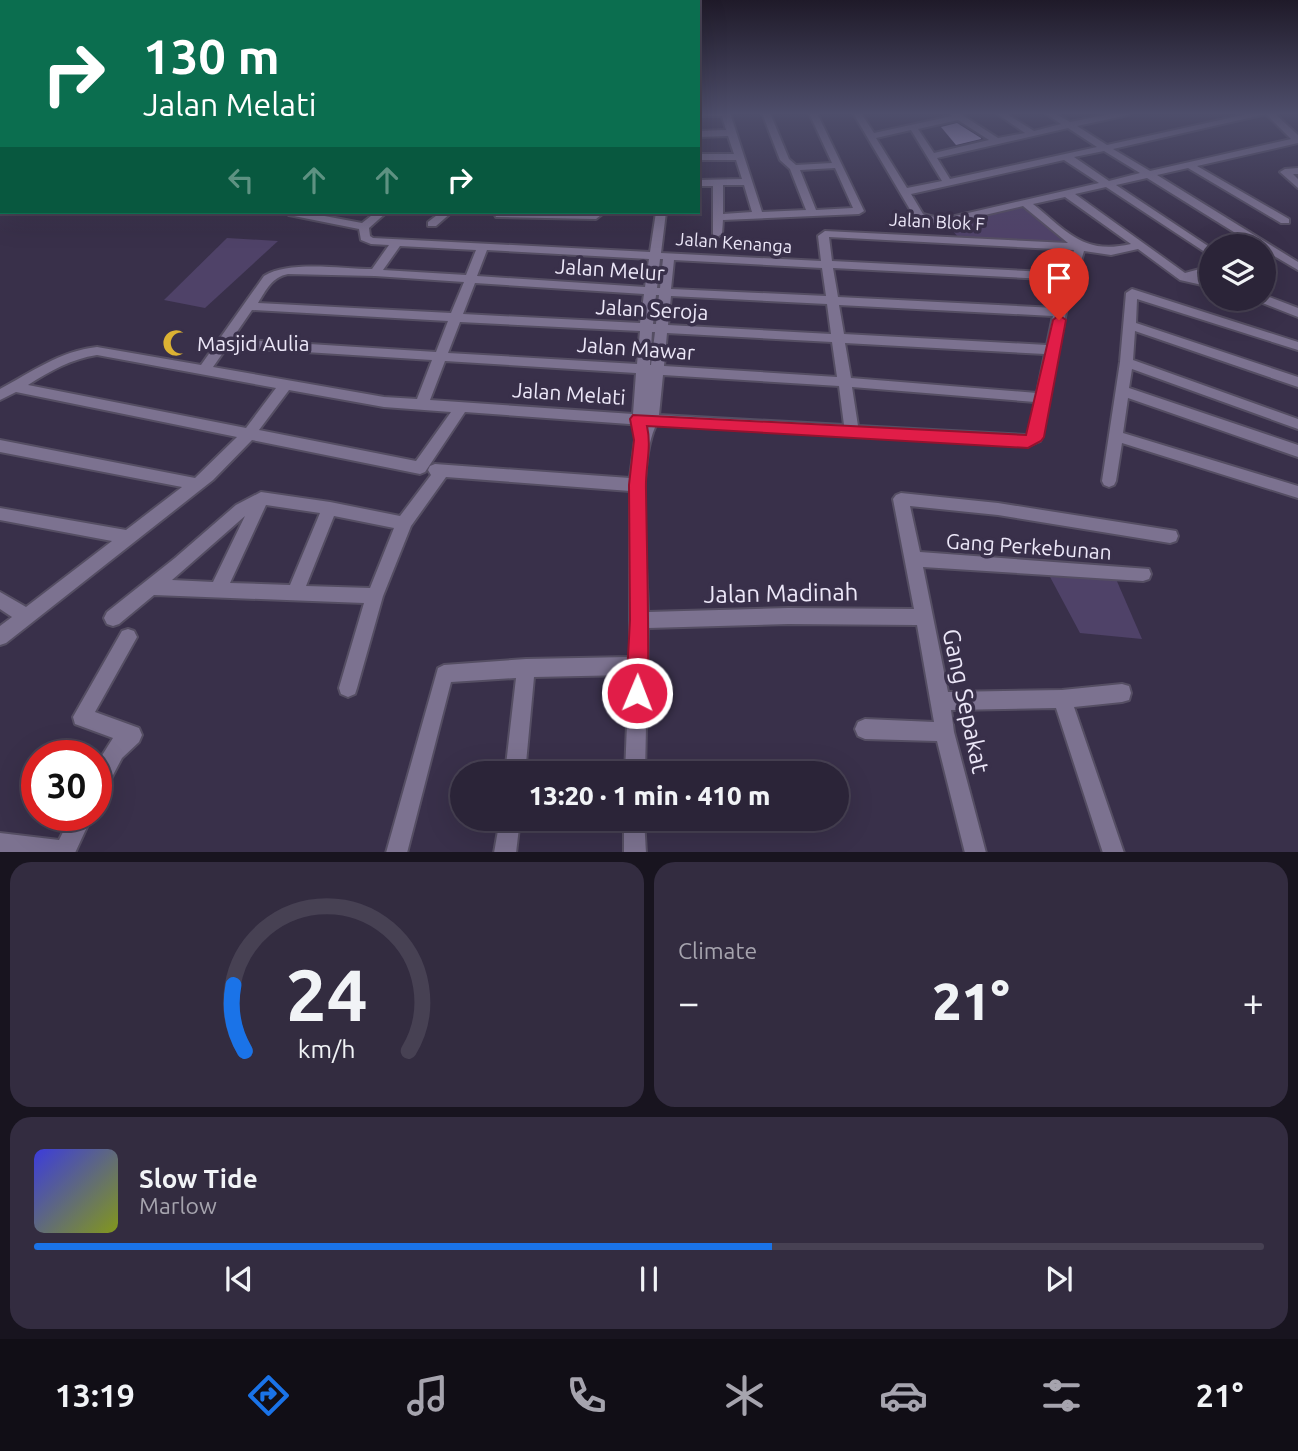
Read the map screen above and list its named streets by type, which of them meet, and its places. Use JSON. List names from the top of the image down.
{
  "streets": {
    "street": [
      "Jalan Blok F",
      "Jalan Kenanga",
      "Jalan Melur",
      "Jalan Seroja",
      "Jalan Mawar",
      "Jalan Melati",
      "Gang Perkebunan",
      "Jalan Madinah",
      "Gang Sepakat"
    ]
  },
  "crossings": [
    ["Jalan Blok F", "Jalan Kenanga"],
    ["Jalan Blok F", "Jalan Melati"],
    ["Jalan Kenanga", "Jalan Melati"],
    ["Jalan Melur", "Jalan Seroja"],
    ["Jalan Melur", "Jalan Mawar"],
    ["Jalan Melur", "Jalan Melati"],
    ["Jalan Seroja", "Jalan Melati"],
    ["Jalan Mawar", "Jalan Melati"],
    ["Gang Perkebunan", "Gang Sepakat"],
    ["Jalan Madinah", "Gang Sepakat"]
  ],
  "places": {
    "mosque": ["Masjid Aulia"]
  },
  "page": {
    "turn": ["130 m", "Jalan Melati"],
    "limit": "30",
    "trip": "13:20 · 1 min · 410 m",
    "tile": "Climate",
    "heat": ["−", "21°", "+"],
    "song": ["Slow Tide", "Marlow"],
    "tabs": ["13:19", "21°"],
    "gauge": ["24", "km/h"]
  }
}
